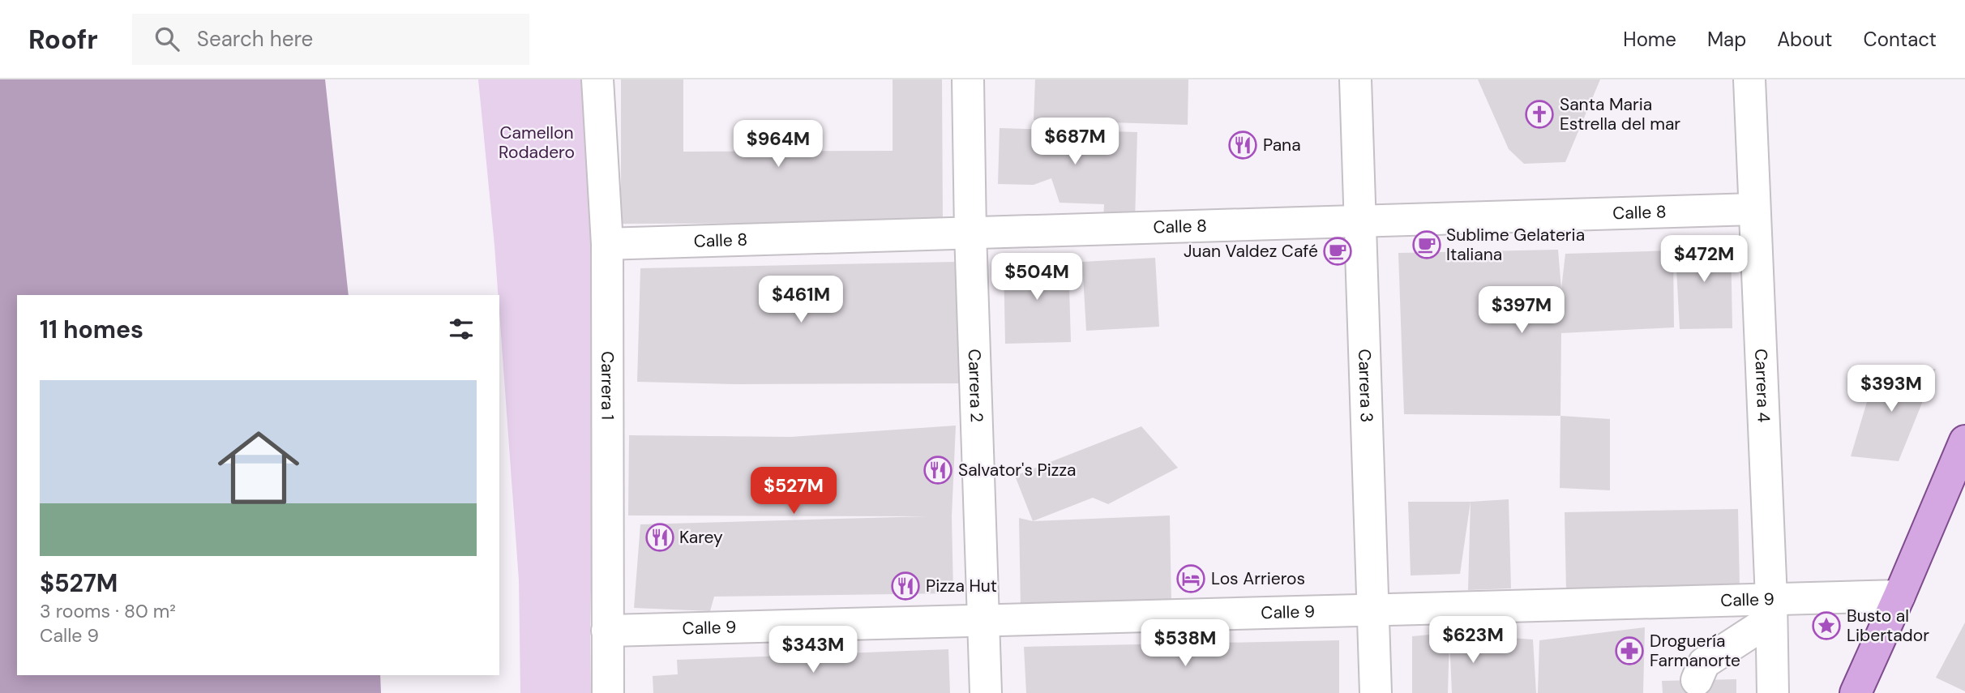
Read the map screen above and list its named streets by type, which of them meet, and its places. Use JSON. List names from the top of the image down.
{
  "streets": {
    "street": [
      "Calle 8",
      "Carrera 1",
      "Carrera 4",
      "Carrera 2",
      "Carrera 3",
      "Calle 9"
    ]
  },
  "crossings": [
    ["Calle 8", "Carrera 1"],
    ["Calle 8", "Carrera 4"],
    ["Calle 8", "Carrera 2"],
    ["Calle 8", "Carrera 3"],
    ["Carrera 1", "Calle 9"],
    ["Carrera 4", "Calle 9"],
    ["Carrera 2", "Calle 9"],
    ["Carrera 3", "Calle 9"]
  ],
  "parks": ["Camellon Rodadero"],
  "places": {
    "church": ["Santa Maria Estrella del mar"],
    "restaurant": [
      "Pana",
      "Salvator's Pizza",
      "Karey",
      "Pizza Hut"
    ],
    "cafe": ["Sublime Gelateria Italiana", "Juan Valdez Café"],
    "hotel": ["Los Arrieros"],
    "place": ["Busto al Libertador"],
    "pharmacy": ["Droguería Farmanorte"]
  },
  "page": {
    "header": "Roofr",
    "search": "Search here",
    "nav": [
      "Home",
      "Map",
      "About",
      "Contact"
    ],
    "price": [
      "$687M",
      "$964M",
      "$472M",
      "$504M",
      "$461M",
      "$397M",
      "$393M",
      "$527M",
      "$623M",
      "$538M",
      "$343M"
    ],
    "heading": "11 homes",
    "list": [
      {
        "name": "$527M",
        "note": "3 rooms · 80 m² · Calle 9"
      }
    ]
  }
}
